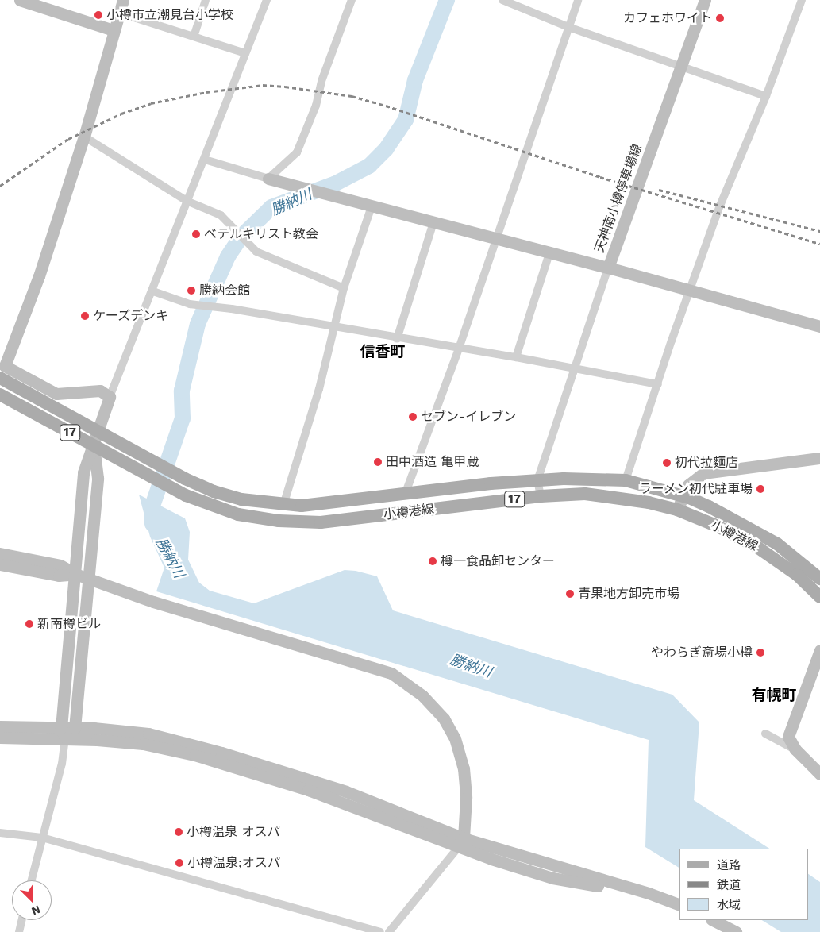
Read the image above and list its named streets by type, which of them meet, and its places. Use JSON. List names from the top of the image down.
{
  "streets": {
    "main road": ["17", "小樽港線"],
    "street": ["天神南小樽停車場線"]
  },
  "districts": ["信香町", "有幌町"],
  "water": ["勝納川"],
  "places": [
    "小樽市立潮見台小学校",
    "カフェホワイト",
    "べテルキリスト教会",
    "勝納会館",
    "ケーズデンキ",
    "セブン-イレブン",
    "田中酒造 亀甲蔵",
    "初代拉麵店",
    "ラーメン初代駐車場",
    "樽一食品卸センター",
    "青果地方卸売市場",
    "新南樽ビル",
    "やわらぎ斎場小樽",
    "小樽温泉 オスパ",
    "小樽温泉;オスパ"
  ],
  "legend": ["道路", "鉄道", "水域"],
  "north": "bottom right"
}
